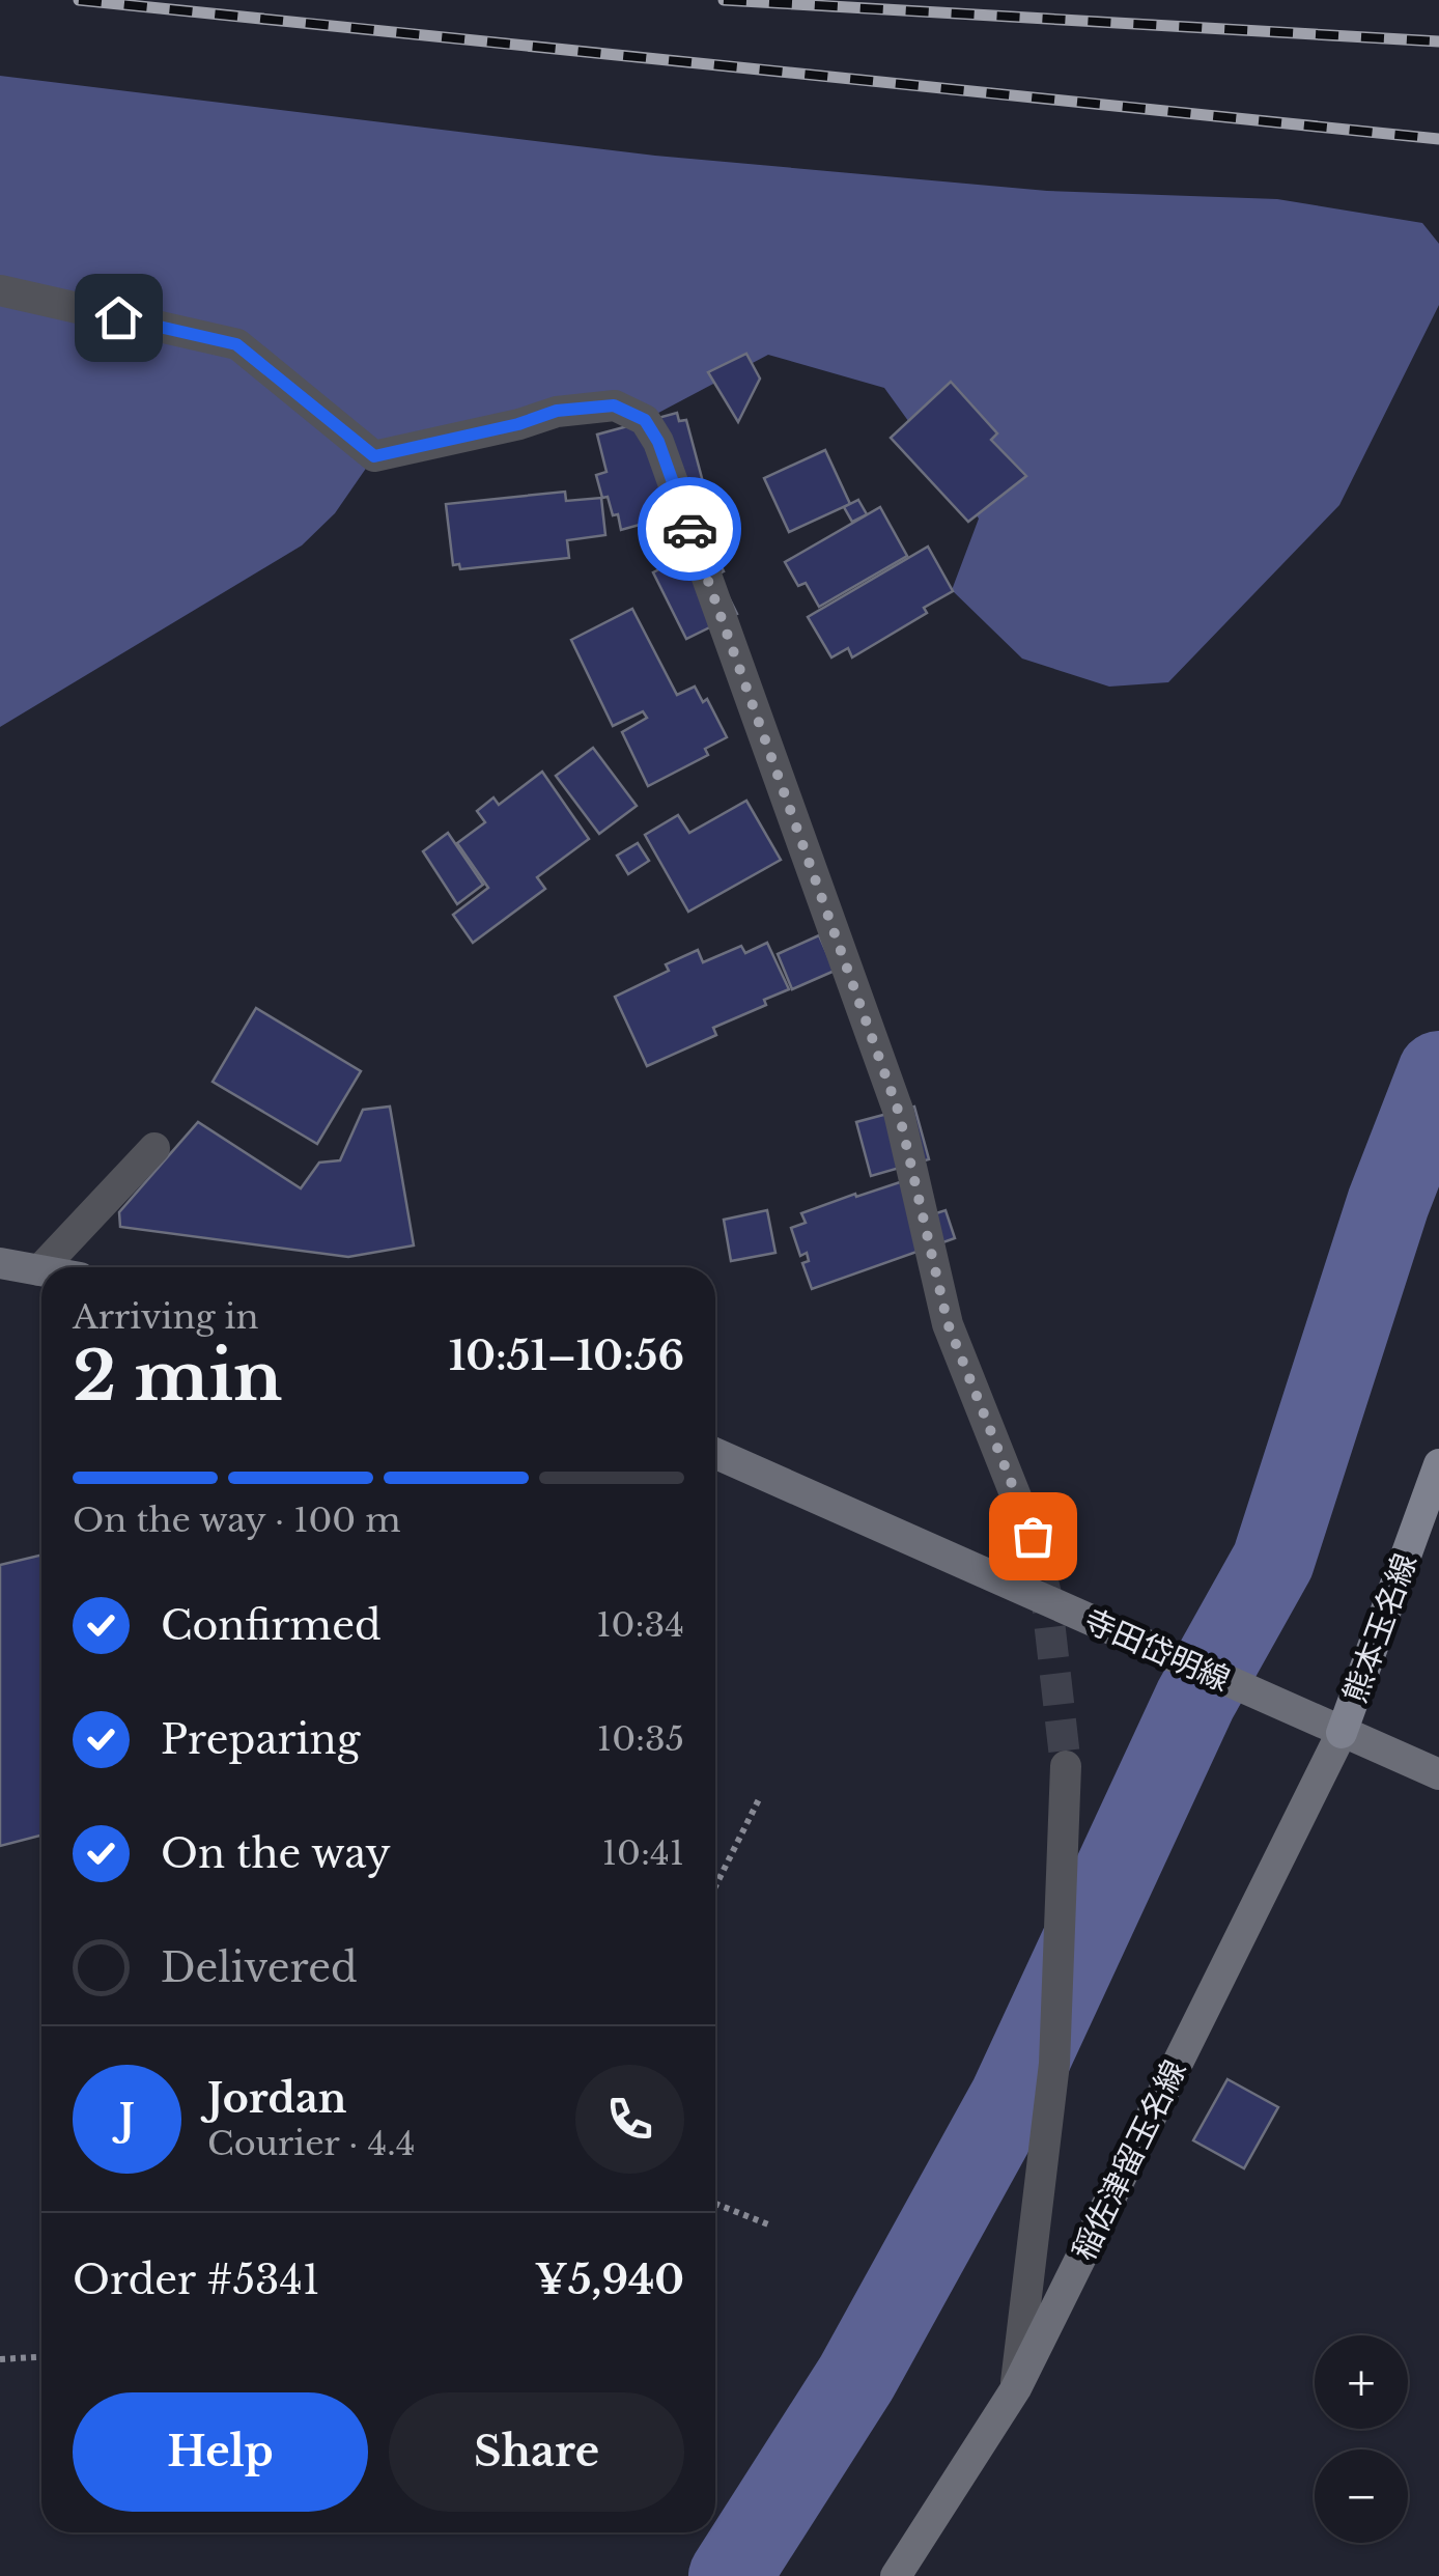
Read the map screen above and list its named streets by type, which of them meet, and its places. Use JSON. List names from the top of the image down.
{
  "streets": {
    "main road": ["熊本玉名線", "寺田岱明線", "稲佐津留玉名線"]
  },
  "crossings": [
    ["熊本玉名線", "寺田岱明線"],
    ["熊本玉名線", "稲佐津留玉名線"],
    ["寺田岱明線", "稲佐津留玉名線"]
  ],
  "page": {
    "heading": ["2 min", "Arriving in", "10:51–10:56"],
    "panel": [
      "Jordan",
      "Courier · 4.4",
      "Order #5341",
      "¥5,940"
    ],
    "bar": "On the way · 100 m",
    "list": [
      ["Confirmed", "10:34"],
      ["Preparing", "10:35"],
      ["On the way", "10:41"],
      "Delivered"
    ],
    "round": "J",
    "map_buttons": ["+", "−"],
    "buttons": ["Help", "Share"]
  }
}
